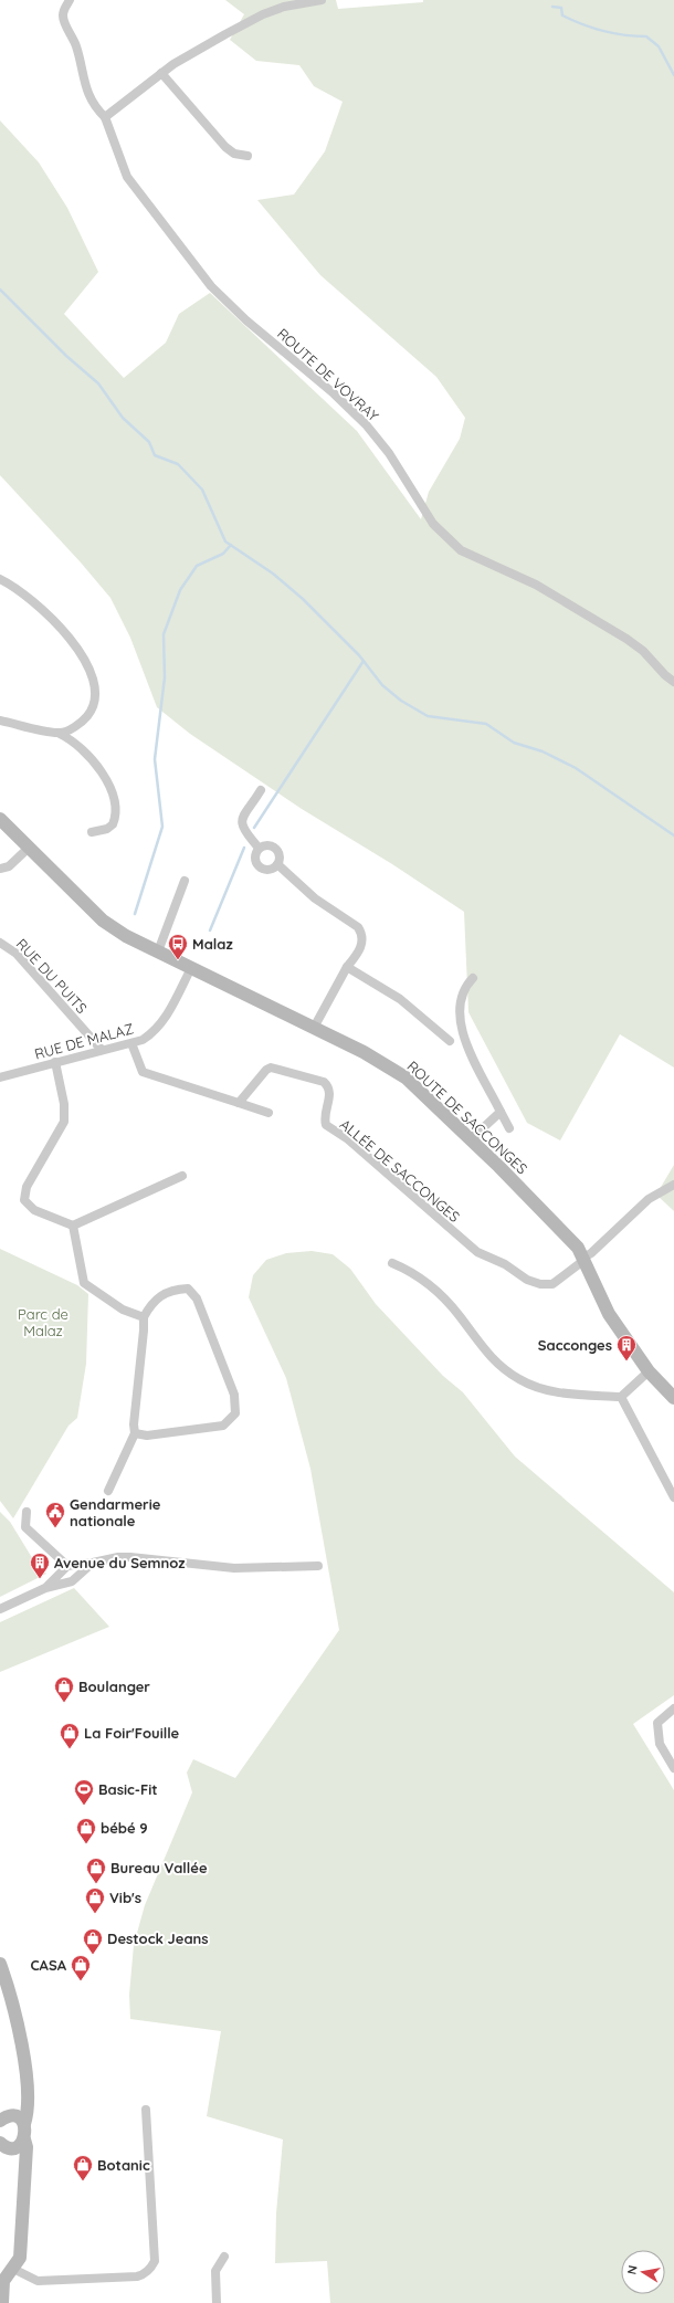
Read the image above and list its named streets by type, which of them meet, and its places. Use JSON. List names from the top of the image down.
{
  "streets": {
    "street": [
      "ROUTE DE VOVRAY",
      "RUE DU PUITS",
      "RUE DE MALAZ",
      "ROUTE DE SACCONGES",
      "ALLÉE DE SACCONGES"
    ]
  },
  "crossings": [
    ["RUE DU PUITS", "RUE DE MALAZ"],
    ["RUE DE MALAZ", "ROUTE DE SACCONGES"],
    ["ROUTE DE SACCONGES", "ALLÉE DE SACCONGES"]
  ],
  "parks": ["Parc de Malaz"],
  "places": {
    "bus stop": ["Malaz"],
    "building": ["Sacconges", "Avenue du Semnoz"],
    "public building": ["Gendarmerie nationale"],
    "shop": [
      "Boulanger",
      "La Foir'Fouille",
      "bébé 9",
      "Bureau Vallée",
      "Vib's",
      "Destock Jeans",
      "CASA",
      "Botanic"
    ],
    "sports": ["Basic-Fit"]
  },
  "north": "left"
}
